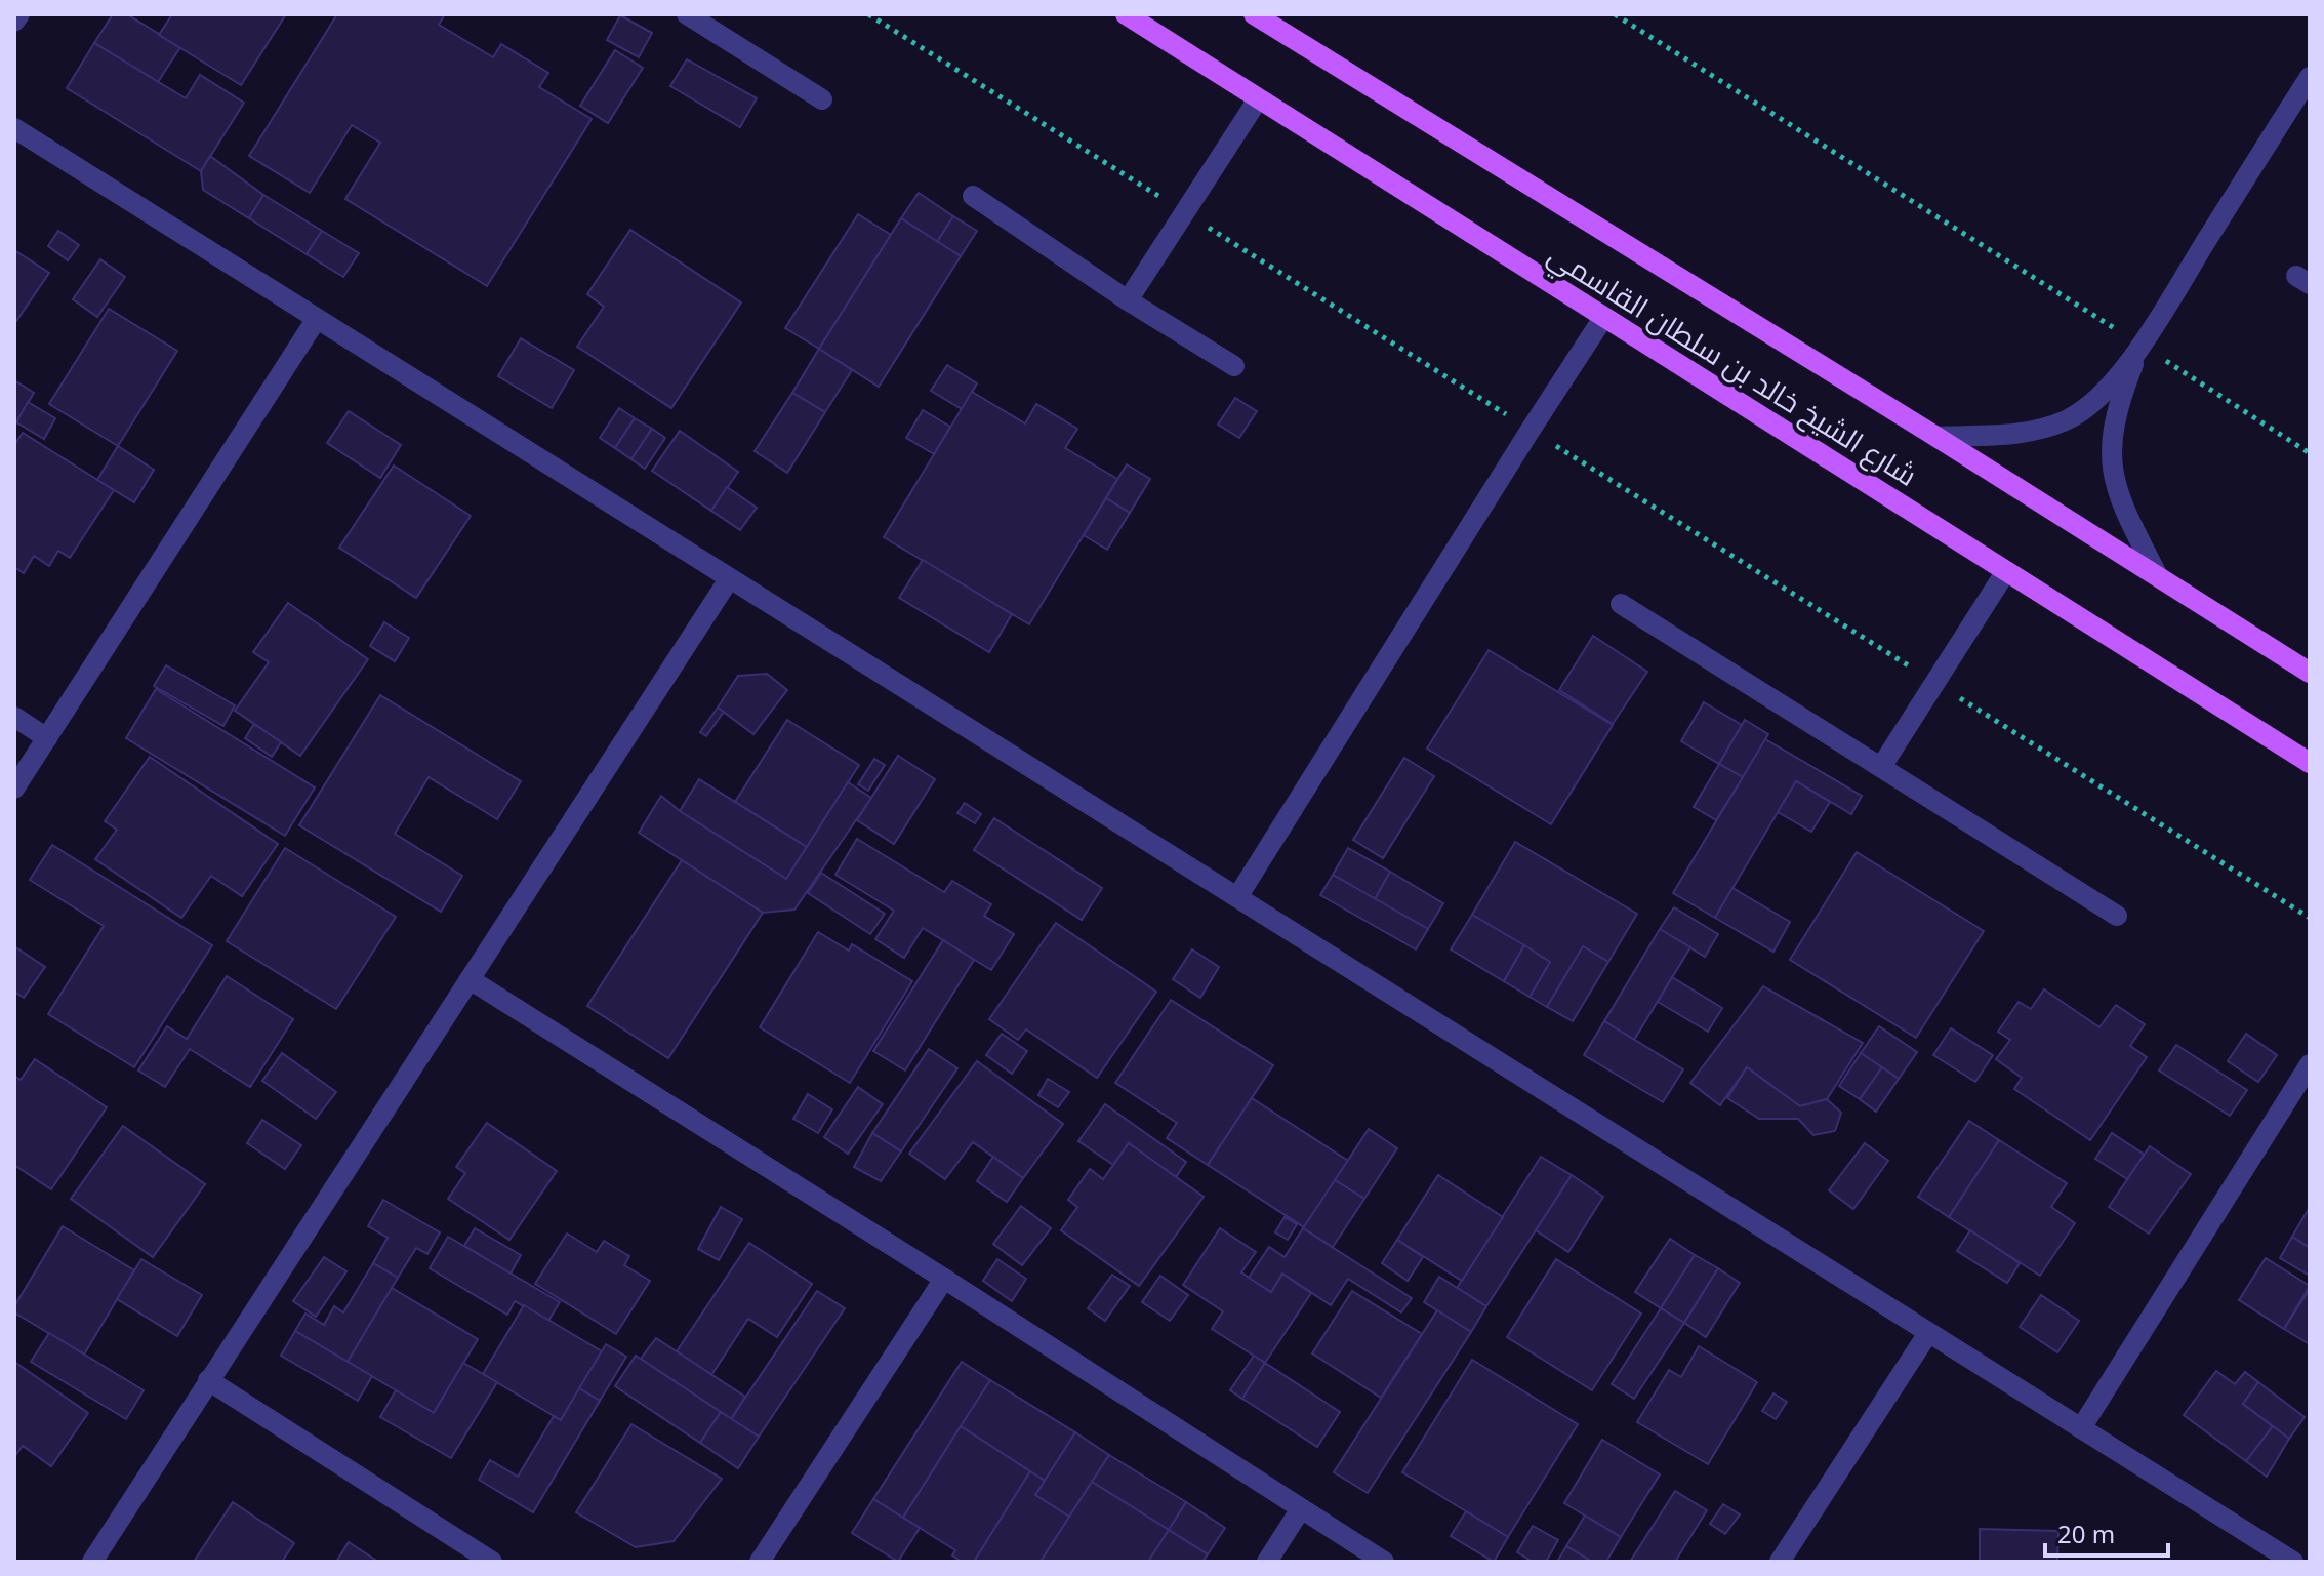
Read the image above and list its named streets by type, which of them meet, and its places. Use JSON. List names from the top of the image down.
{
  "streets": {
    "main road": ["شارع الشيخ خالد بن سلطان القاسمي"]
  },
  "scale_bar": "20 m"
}
